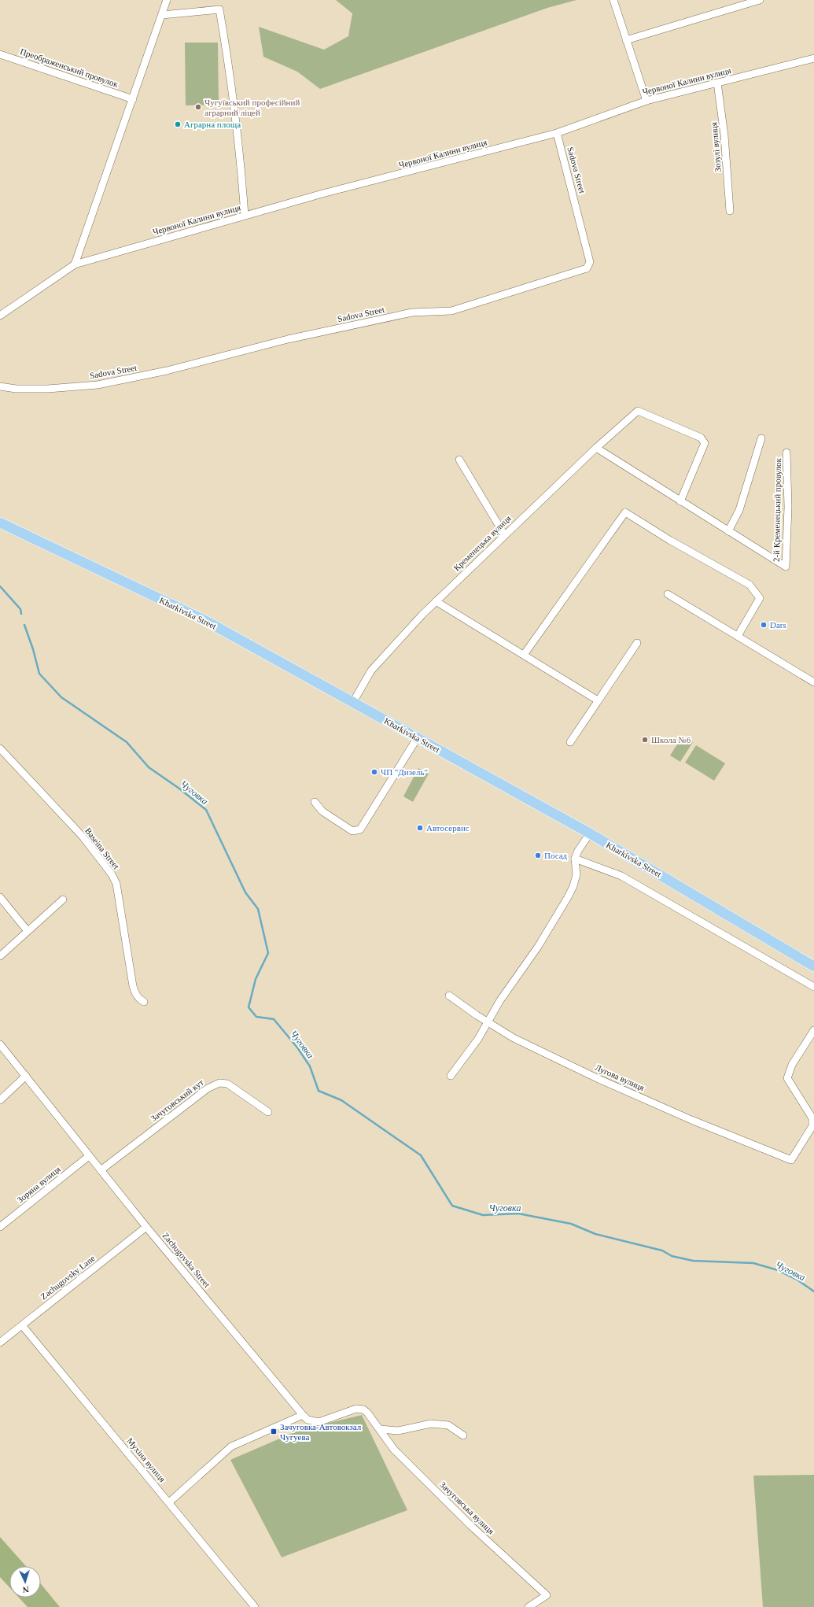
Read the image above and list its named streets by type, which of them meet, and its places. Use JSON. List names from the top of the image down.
{
  "streets": {
    "highway": ["Kharkivska Street"],
    "street": [
      "Преображенський провулок",
      "Червоної Калини вулиця",
      "Зозулі вулиця",
      "Sadova Street",
      "2-й Кременецький провулок",
      "Кременецька вулиця",
      "Baseina Street",
      "Лугова вулиця",
      "Зачуговський кут",
      "Зоряна вулиця",
      "Zachugovska Street",
      "Zachugovsky Lane",
      "Мухіна вулиця",
      "Зачуговська вулиця"
    ]
  },
  "crossings": [
    ["Червоної Калини вулиця", "Зозулі вулиця"],
    ["Червоної Калини вулиця", "Sadova Street"],
    ["Кременецька вулиця", "Kharkivska Street"],
    ["Зачуговський кут", "Zachugovska Street"],
    ["Зоряна вулиця", "Zachugovska Street"],
    ["Zachugovska Street", "Zachugovsky Lane"],
    ["Zachugovska Street", "Зачуговська вулиця"],
    ["Zachugovsky Lane", "Мухіна вулиця"]
  ],
  "water": ["Чуговка"],
  "places": {
    "other": [
      "Чугуївський професійний аграрний ліцей",
      "Аграрна площа",
      "Dars",
      "Школа №6",
      "ЧП \"Дизель\"",
      "Автосервис",
      "Посад"
    ],
    "transit": ["Зачуговка-Автовокзал Чугуева"]
  },
  "north": "bottom"
}
